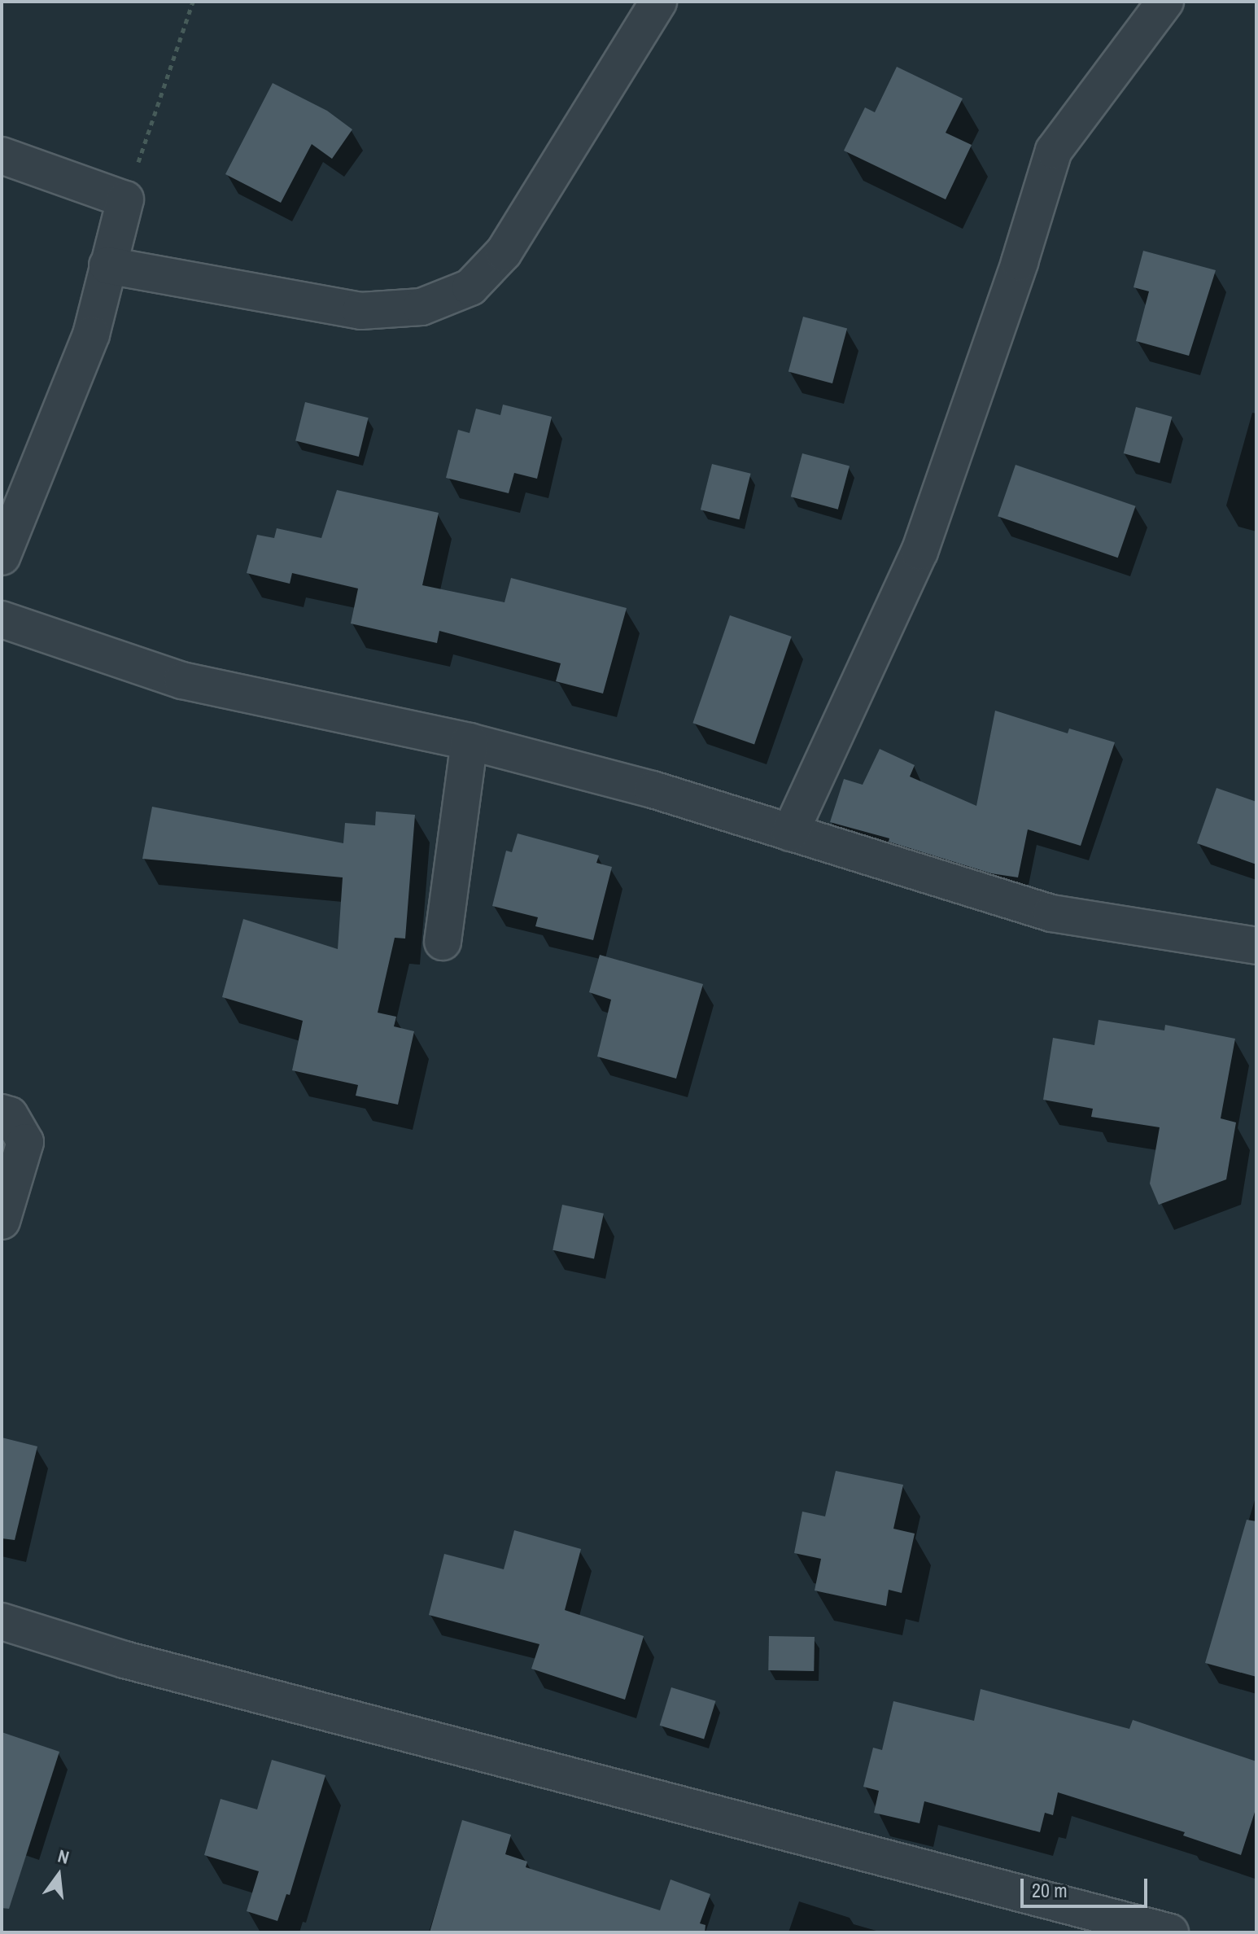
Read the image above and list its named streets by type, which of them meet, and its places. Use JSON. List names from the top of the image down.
{
  "scale_bar": "20 m",
  "north": "top"
}
